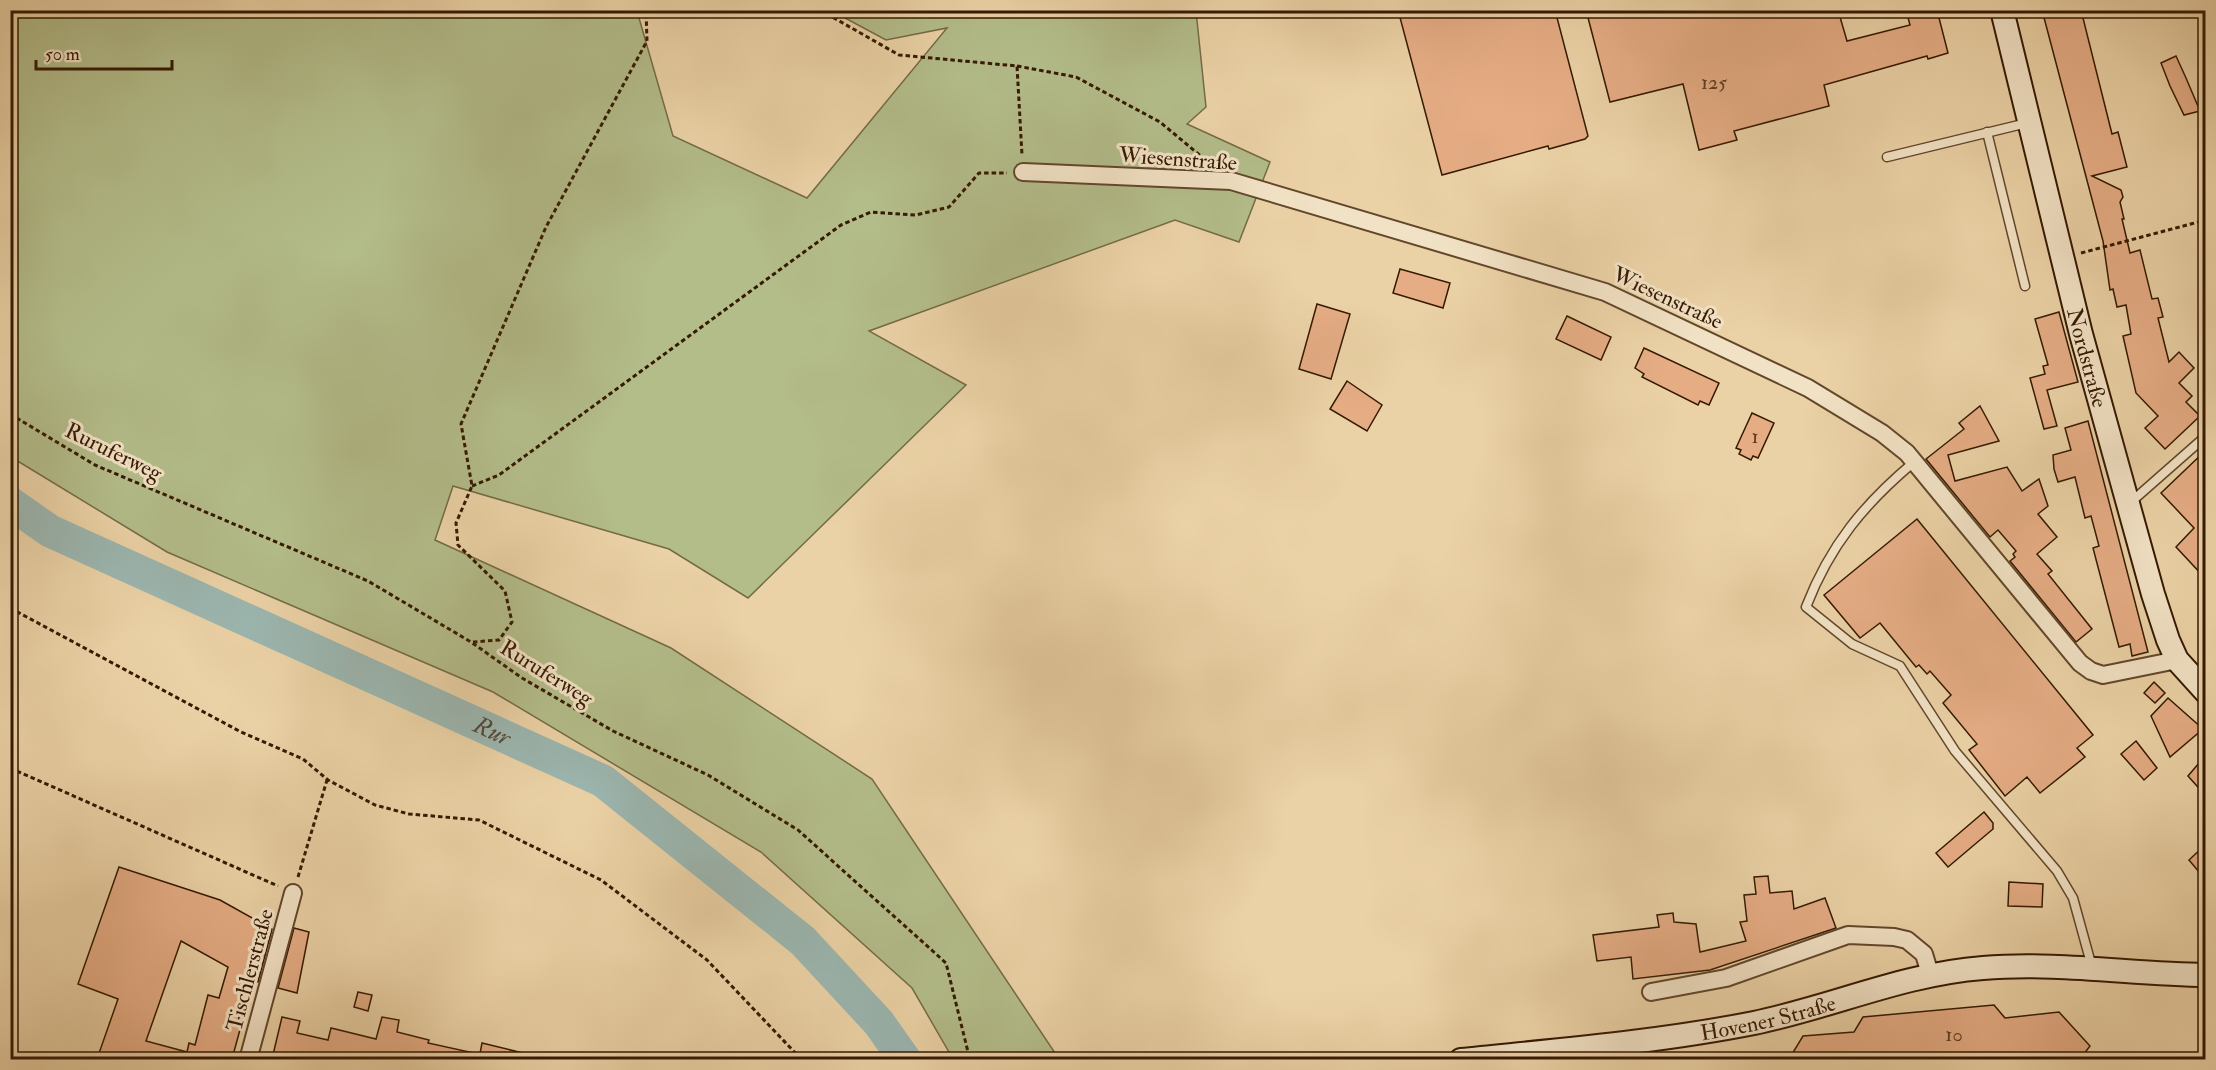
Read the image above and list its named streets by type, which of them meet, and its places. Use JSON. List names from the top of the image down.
{
  "streets": {
    "main road": ["Nordstraße", "Hovener Straße"],
    "street": ["Wiesenstraße", "Tischlerstraße"],
    "path": ["Ruruferweg"]
  },
  "crossings": [
    ["Wiesenstraße", "Nordstraße"]
  ],
  "water": ["Rur"],
  "house_numbers": ["125", "1", "10"],
  "scale_bar": "50 m"
}
